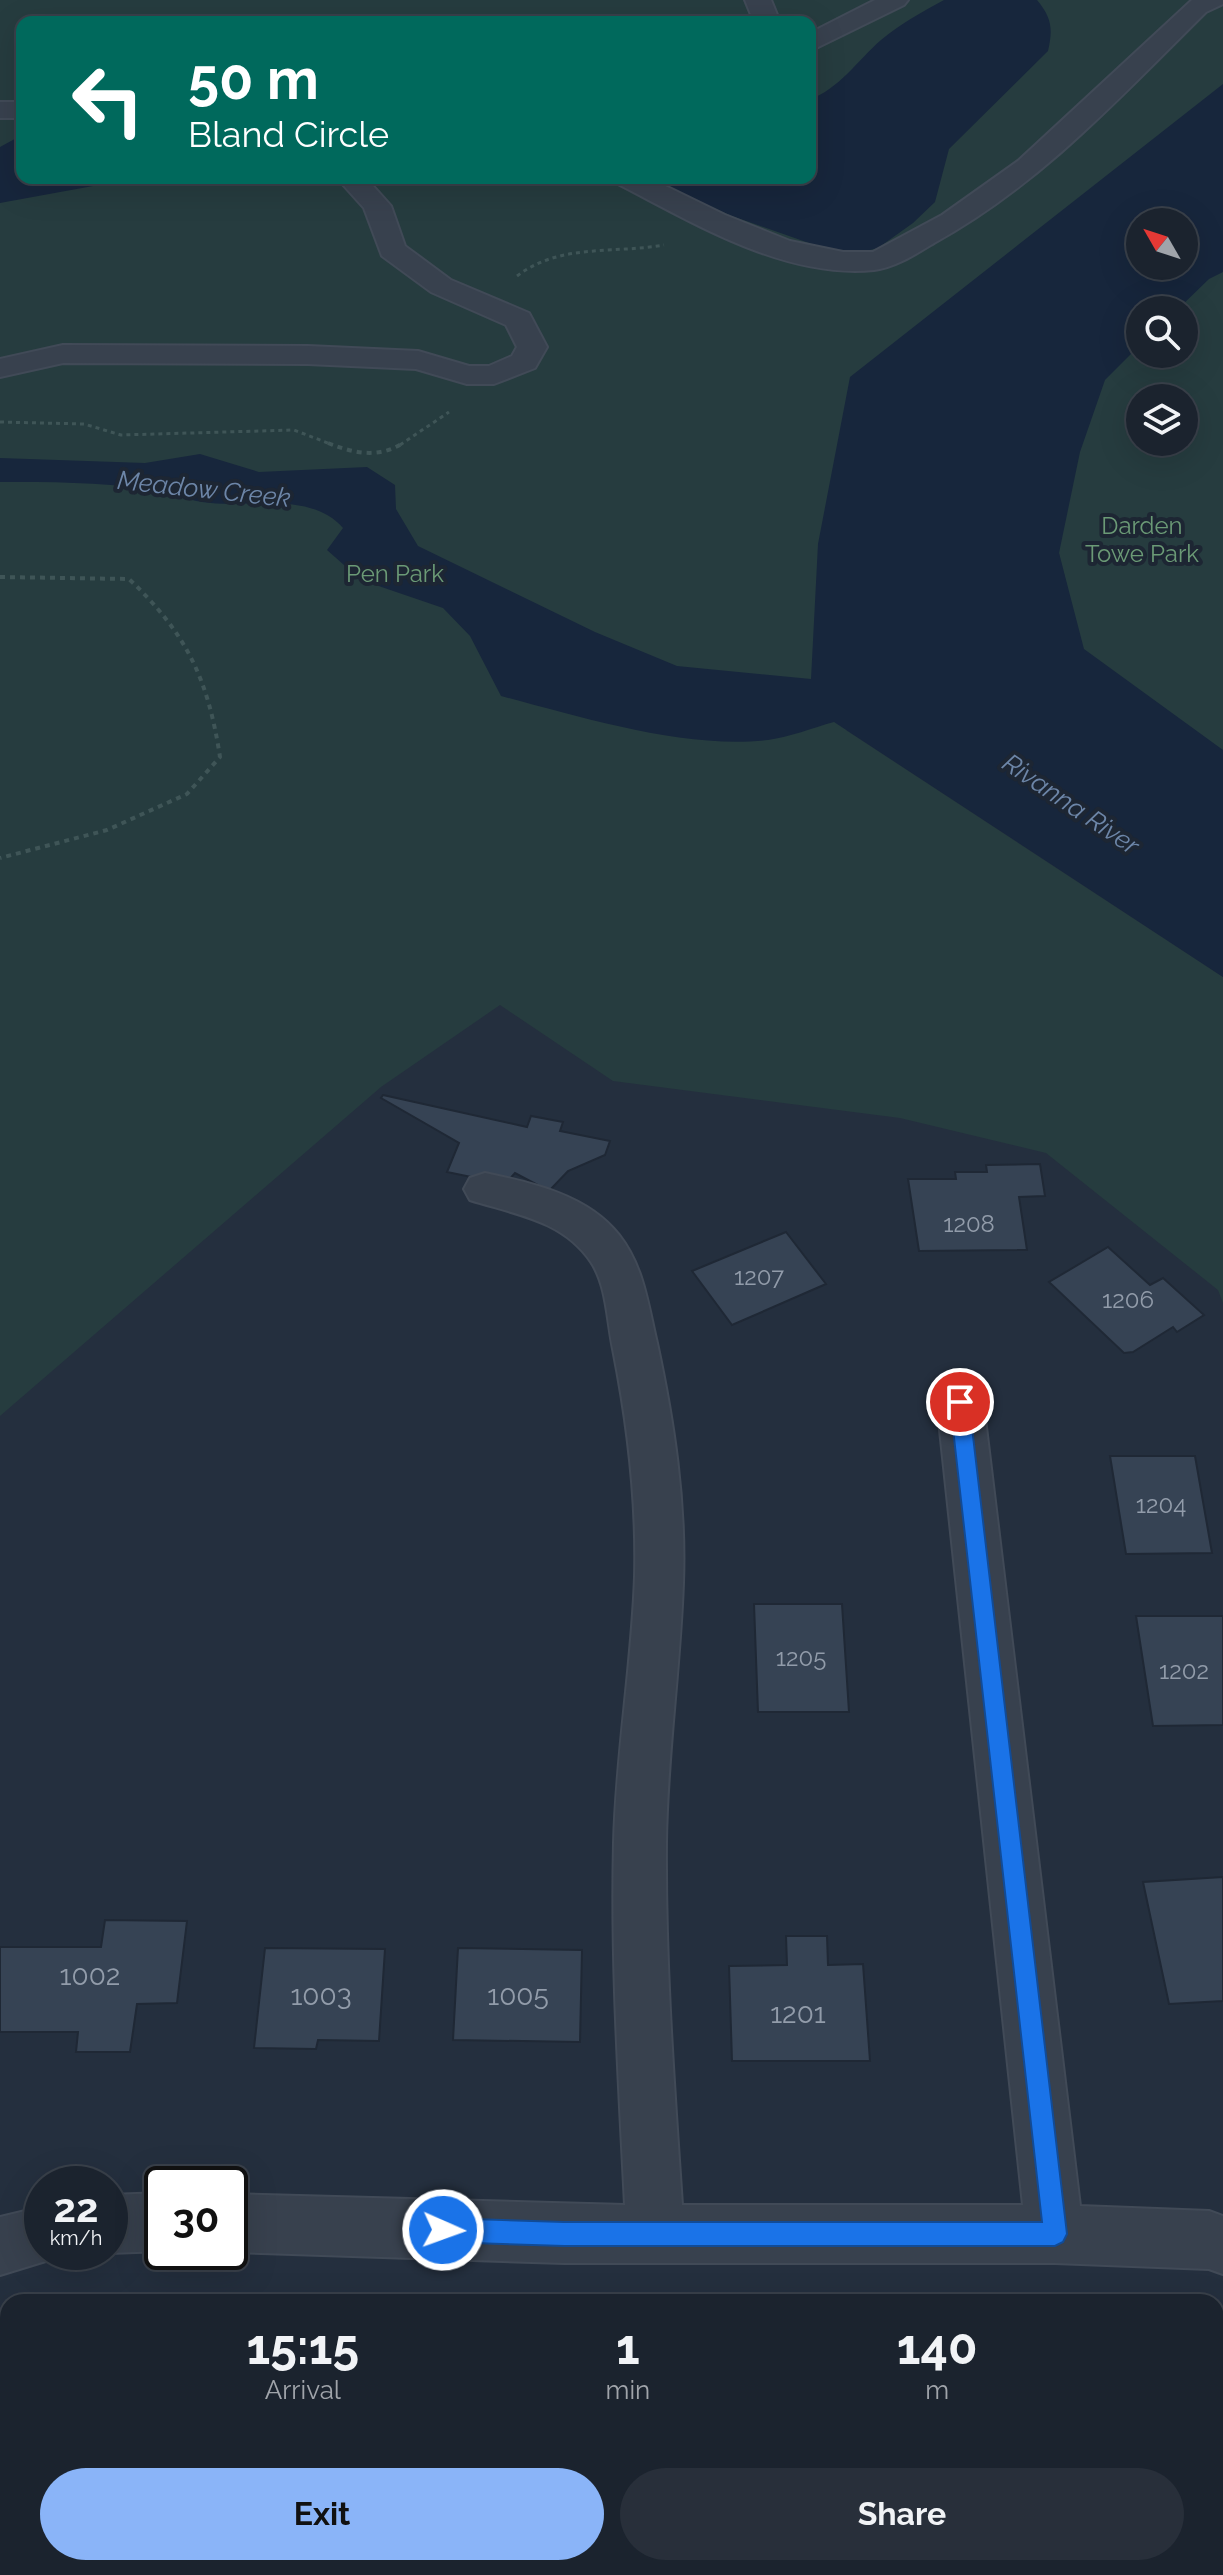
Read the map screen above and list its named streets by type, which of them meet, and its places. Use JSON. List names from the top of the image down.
{
  "water": ["Meadow Creek", "Rivanna River"],
  "parks": ["Darden Towe Park", "Pen Park"],
  "house_numbers": [
    "1208",
    "1207",
    "1206",
    "1204",
    "1205",
    "1202",
    "1002",
    "1003",
    "1005",
    "1201"
  ],
  "north": "top left",
  "page": {
    "turn": ["50 m", "Bland Circle"],
    "speed": "22 km/h",
    "limit": "30",
    "eta": [
      "15:15",
      "Arrival",
      "1",
      "min",
      "140",
      "m"
    ],
    "buttons": ["Exit", "Share"]
  }
}
